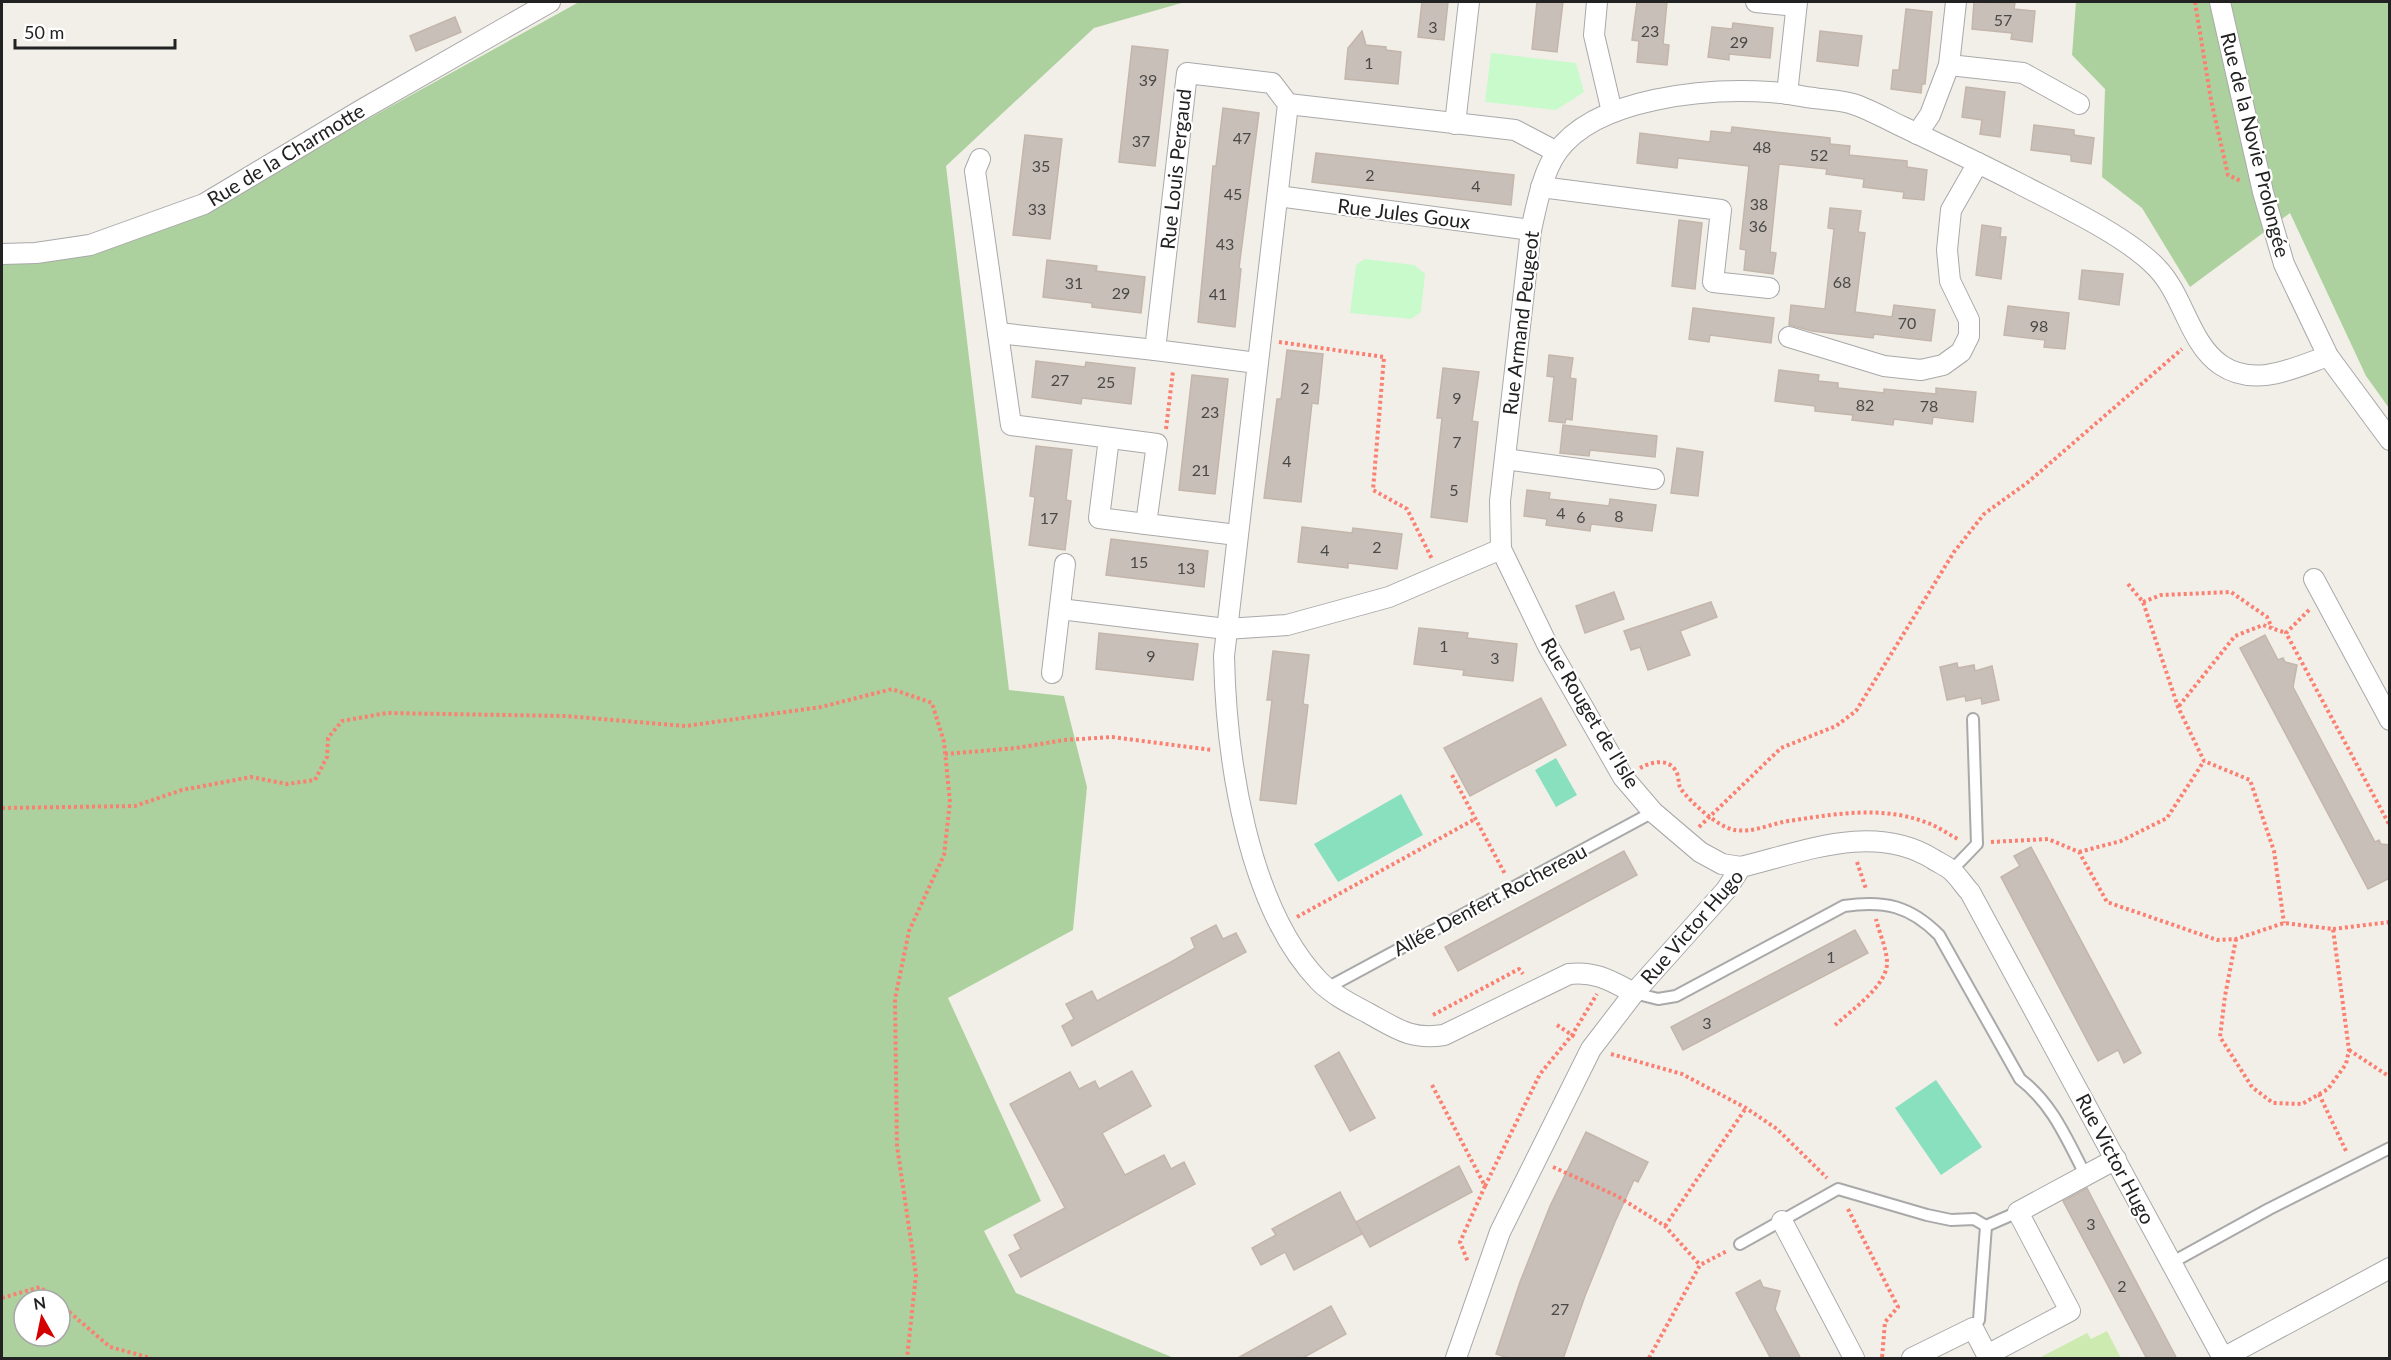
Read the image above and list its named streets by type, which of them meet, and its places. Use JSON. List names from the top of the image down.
{
  "streets": {
    "street": [
      "Rue de la Novie Prolongée",
      "Rue de la Charmotte",
      "Rue Louis Pergaud",
      "Rue Jules Goux",
      "Rue Armand Peugeot",
      "Rue Rouget de l'Isle",
      "Rue Victor Hugo"
    ],
    "lane": ["Allée Denfert Rochereau"]
  },
  "crossings": [
    ["Rue de la Novie Prolongée", "Rue Armand Peugeot"],
    ["Rue Jules Goux", "Rue Armand Peugeot"],
    ["Rue Armand Peugeot", "Rue Rouget de l'Isle"],
    ["Rue Rouget de l'Isle", "Allée Denfert Rochereau"],
    ["Rue Rouget de l'Isle", "Rue Victor Hugo"]
  ],
  "house_numbers": [
    "57",
    "3",
    "23",
    "29",
    "1",
    "39",
    "47",
    "37",
    "48",
    "52",
    "35",
    "2",
    "4",
    "45",
    "38",
    "33",
    "36",
    "43",
    "68",
    "31",
    "29",
    "41",
    "70",
    "98",
    "27",
    "25",
    "2",
    "9",
    "82",
    "78",
    "23",
    "7",
    "4",
    "21",
    "5",
    "4",
    "8",
    "6",
    "17",
    "2",
    "4",
    "15",
    "13",
    "1",
    "9",
    "3",
    "1",
    "3",
    "3",
    "2",
    "27"
  ],
  "scale_bar": "50 m",
  "north": "top"
}
